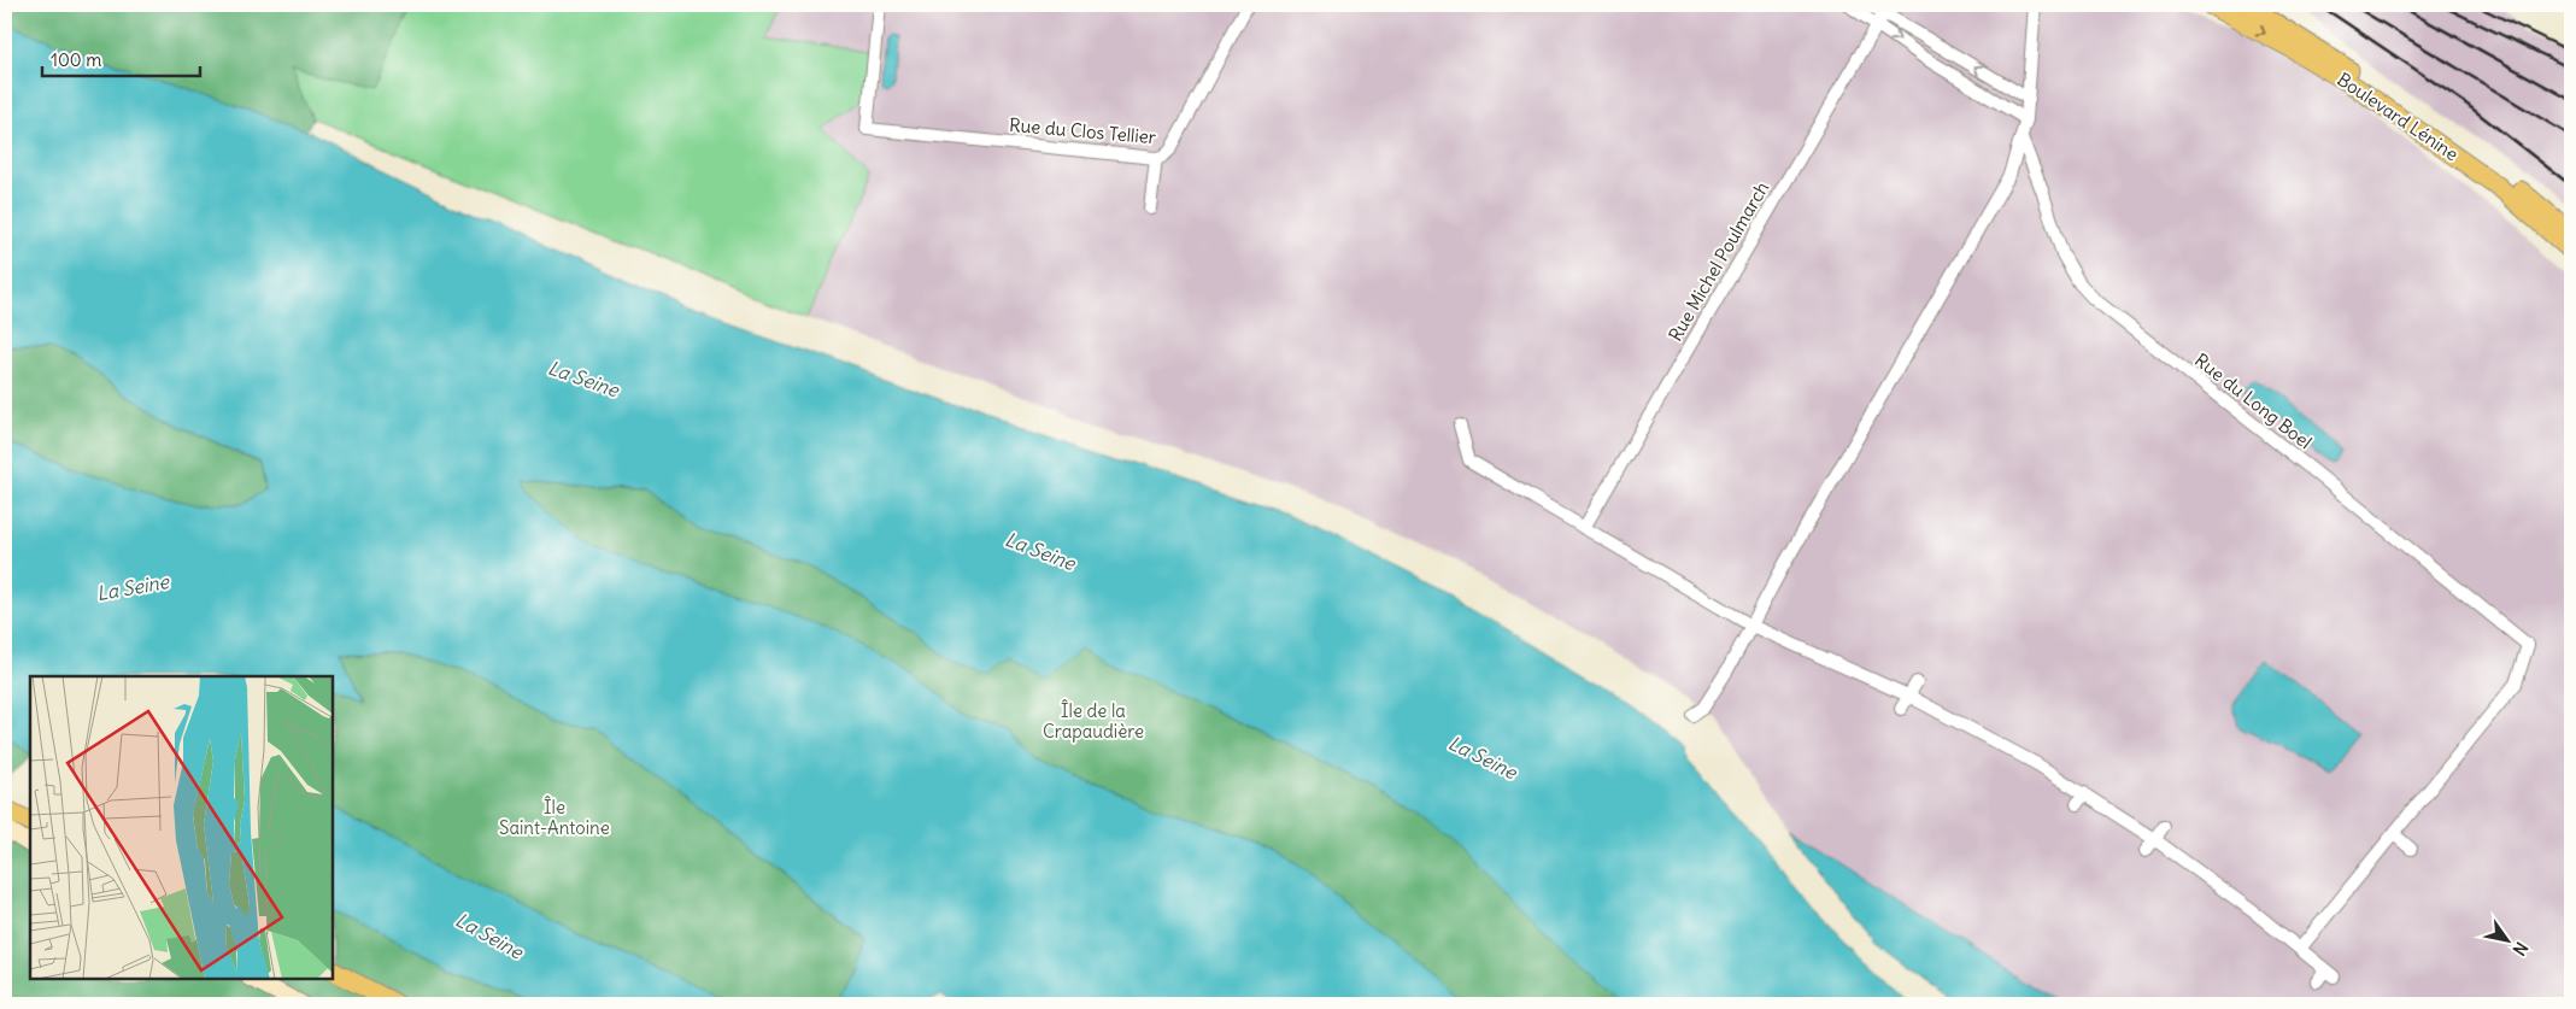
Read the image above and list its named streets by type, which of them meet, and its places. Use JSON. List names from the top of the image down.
{
  "streets": {
    "main road": ["Boulevard Lénine"],
    "street": ["Rue du Clos Tellier", "Rue Michel Poulmarch", "Rue du Long Boel"]
  },
  "water": ["La Seine"],
  "parks": ["Île de la Crapaudière", "Île Saint-Antoine"],
  "scale_bar": "100 m",
  "north": "bottom right"
}
